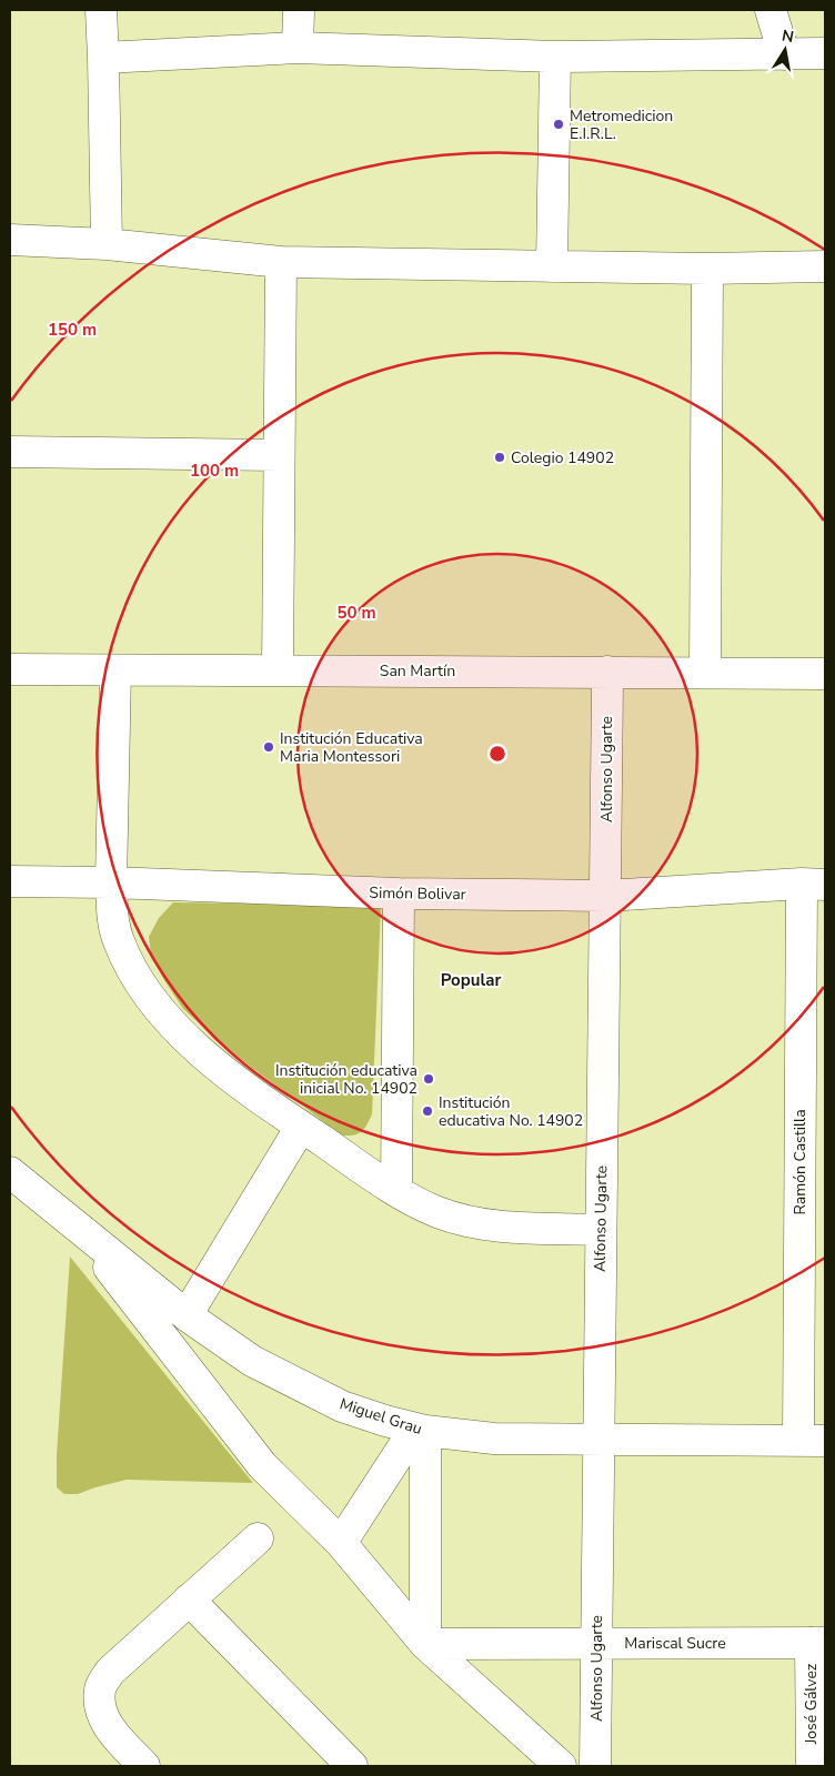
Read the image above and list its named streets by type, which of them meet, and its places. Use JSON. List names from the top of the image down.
{
  "streets": {
    "street": [
      "San Martín",
      "Alfonso Ugarte",
      "Simón Bolivar",
      "Ramón Castilla",
      "Miguel Grau",
      "Mariscal Sucre",
      "José Gálvez"
    ]
  },
  "crossings": [
    ["San Martín", "Alfonso Ugarte"],
    ["Alfonso Ugarte", "Simón Bolivar"],
    ["Alfonso Ugarte", "Miguel Grau"],
    ["Alfonso Ugarte", "Mariscal Sucre"],
    ["Simón Bolivar", "Ramón Castilla"],
    ["Ramón Castilla", "Miguel Grau"],
    ["Mariscal Sucre", "José Gálvez"]
  ],
  "districts": ["Popular"],
  "places": [
    "Metromedicion E.I.R.L.",
    "Colegio 14902",
    "Institución Educativa Maria Montessori",
    "Institución educativa inicial No. 14902",
    "Institución educativa No. 14902"
  ],
  "north": "top",
  "rings": ["150 m", "100 m", "50 m"]
}
